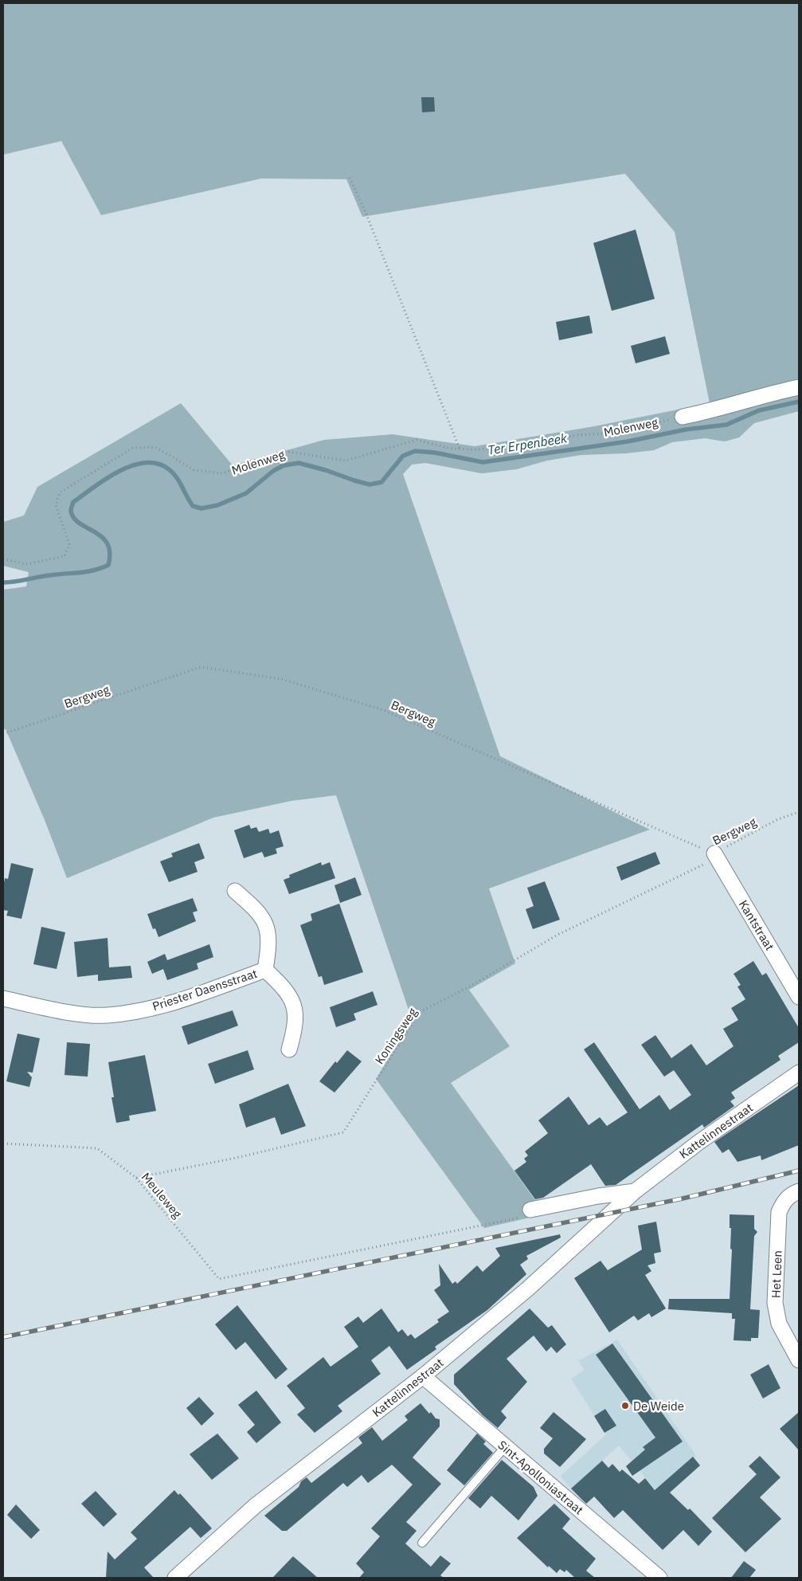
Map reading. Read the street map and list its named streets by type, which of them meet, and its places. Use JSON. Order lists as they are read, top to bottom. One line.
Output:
{"streets":{"street":["Kantstraat","Priester Daensstraat","Kattelinnestraat","Het Leen","Sint-Apolloniastraat"],"path":["Molenweg","Bergweg","Koningsweg","Meuleweg"]},"crossings":[["Bergweg","Kantstraat"],["Bergweg","Koningsweg"],["Kantstraat","Koningsweg"],["Koningsweg","Meuleweg"],["Kattelinnestraat","Sint-Apolloniastraat"]],"water":["Ter Erpenbeek"],"places":["De Weide"]}
